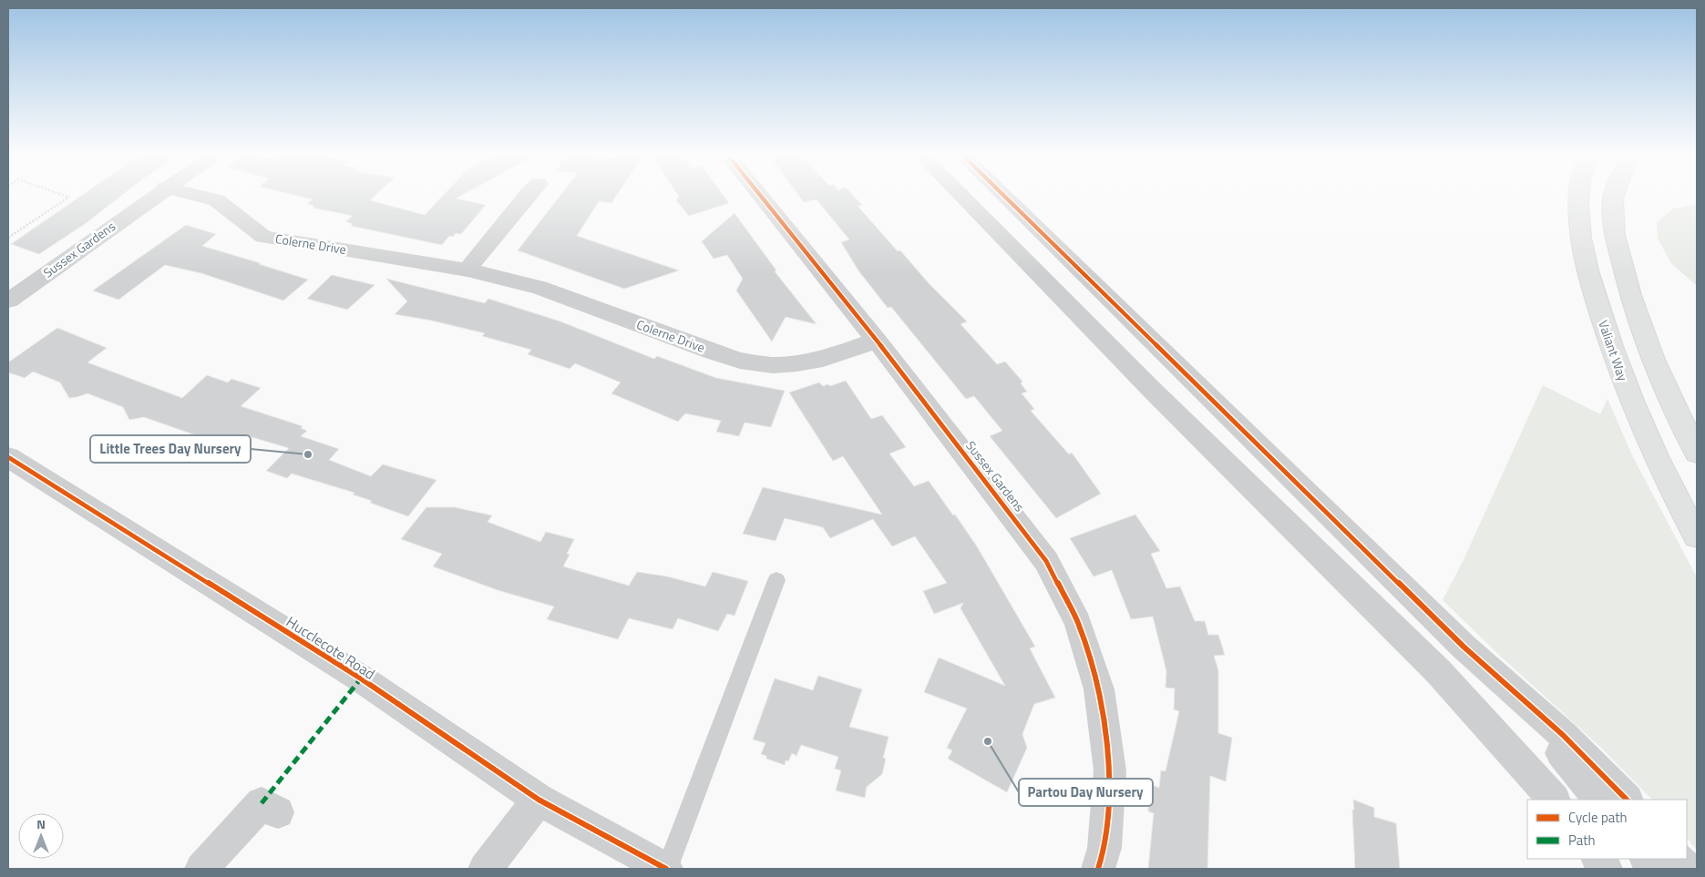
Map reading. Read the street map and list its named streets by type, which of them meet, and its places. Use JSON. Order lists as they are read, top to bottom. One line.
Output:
{"streets":{"main road":["Valiant Way"],"street":["Colerne Drive","Sussex Gardens","Hucclecote Road"]},"crossings":[["Colerne Drive","Sussex Gardens"]],"places":["Little Trees Day Nursery","Partou Day Nursery"],"legend":["Cycle path","Path"],"north":"top"}
